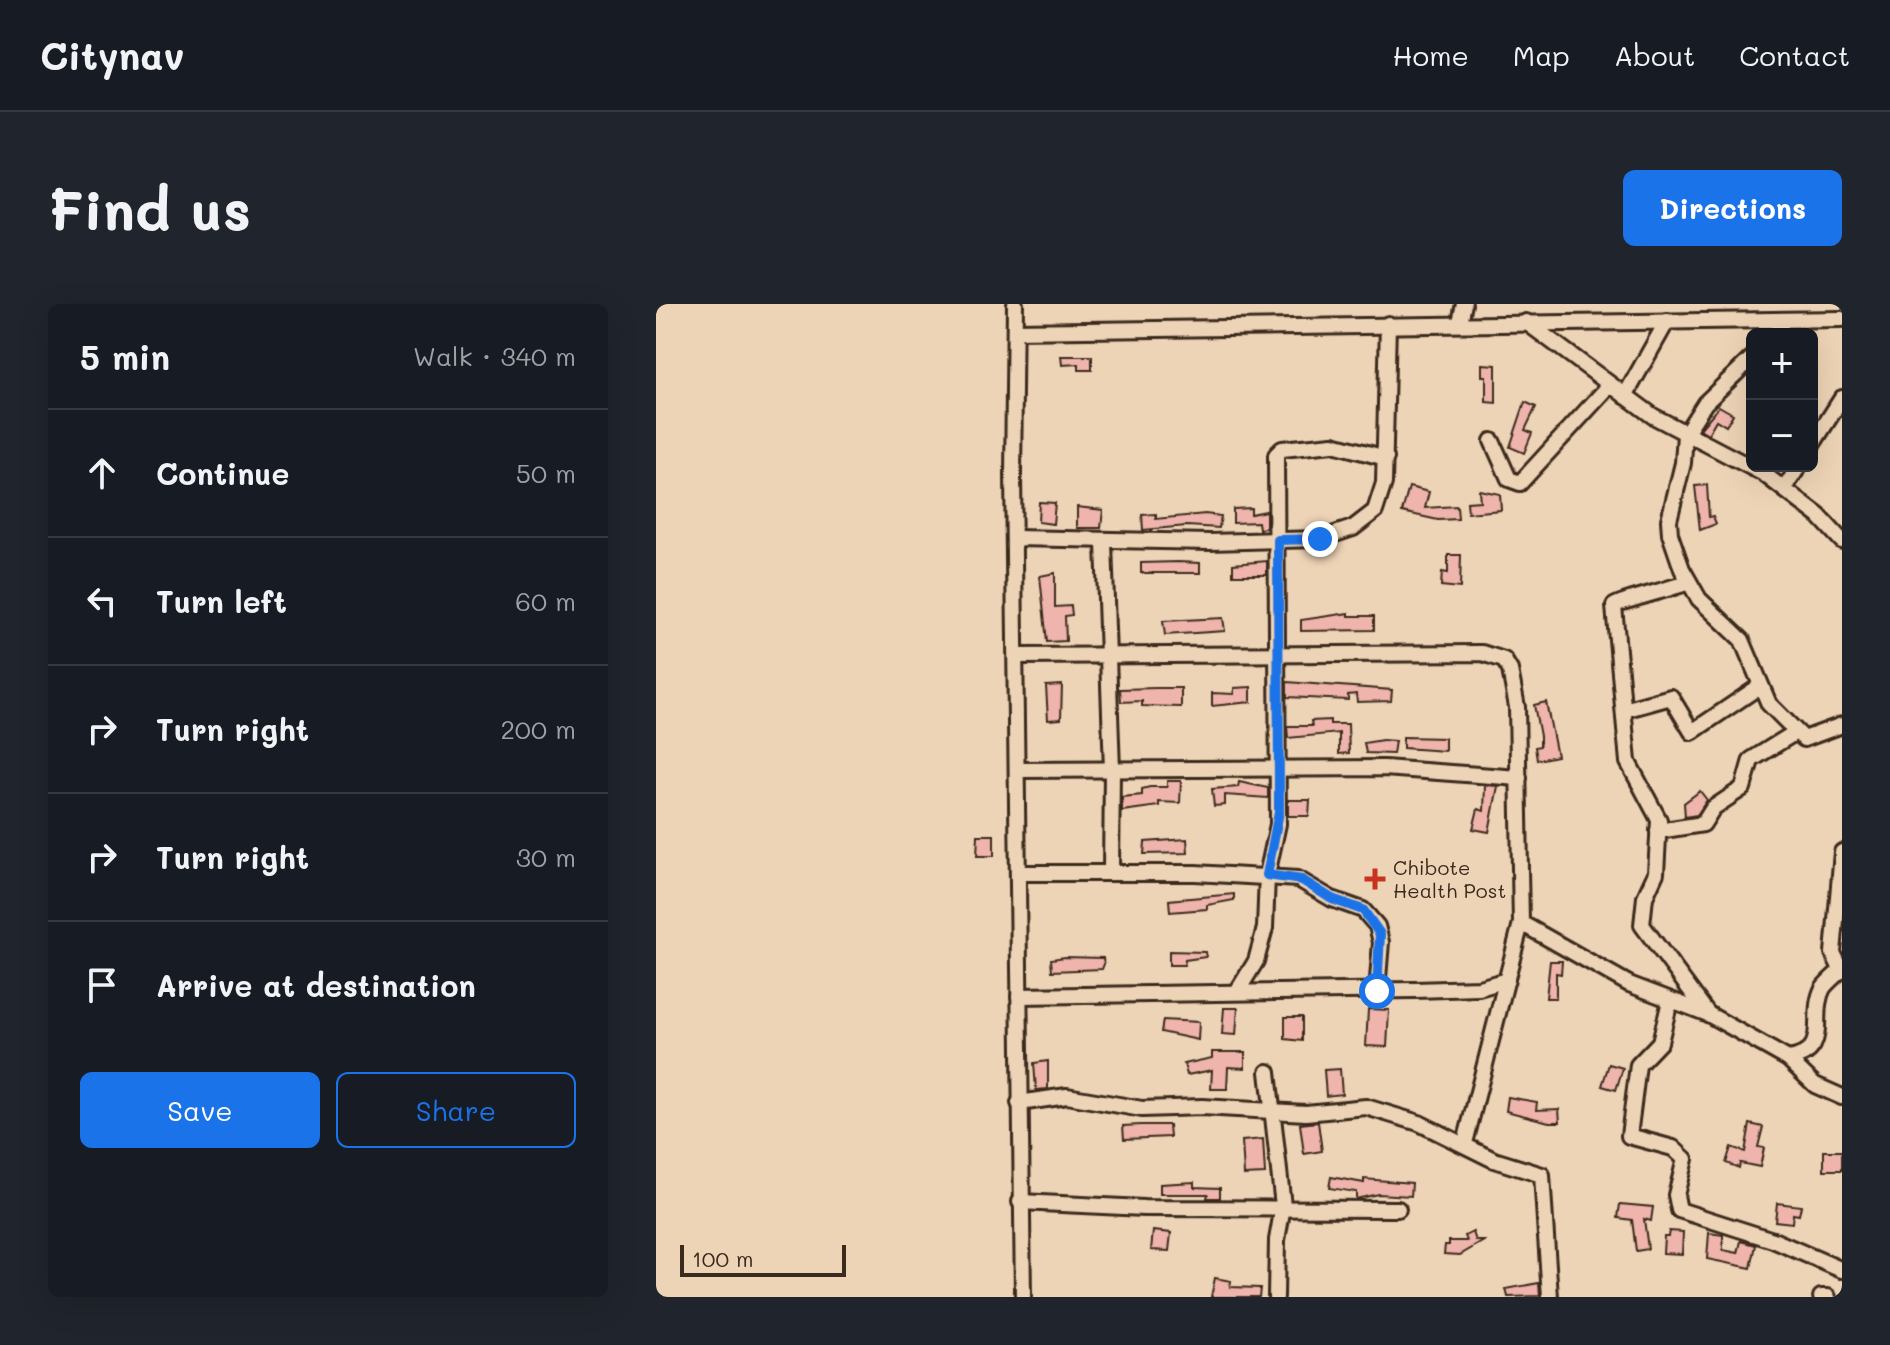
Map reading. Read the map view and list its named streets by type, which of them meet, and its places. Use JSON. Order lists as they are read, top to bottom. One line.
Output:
{"places":{"health":["Chibote Health Post"]},"scale_bar":"100 m","page":{"header":"Citynav","nav":["Home","Map","About","Contact"],"buttons":["Directions",["Save","Share"]],"title":"Find us","heading":["5 min","Walk · 340 m"],"map_buttons":["+","−"],"list":[["Continue","50 m"],["Turn left","60 m"],["Turn right","200 m"],["Turn right","30 m"],"Arrive at destination"],"scale":"100 m"}}
